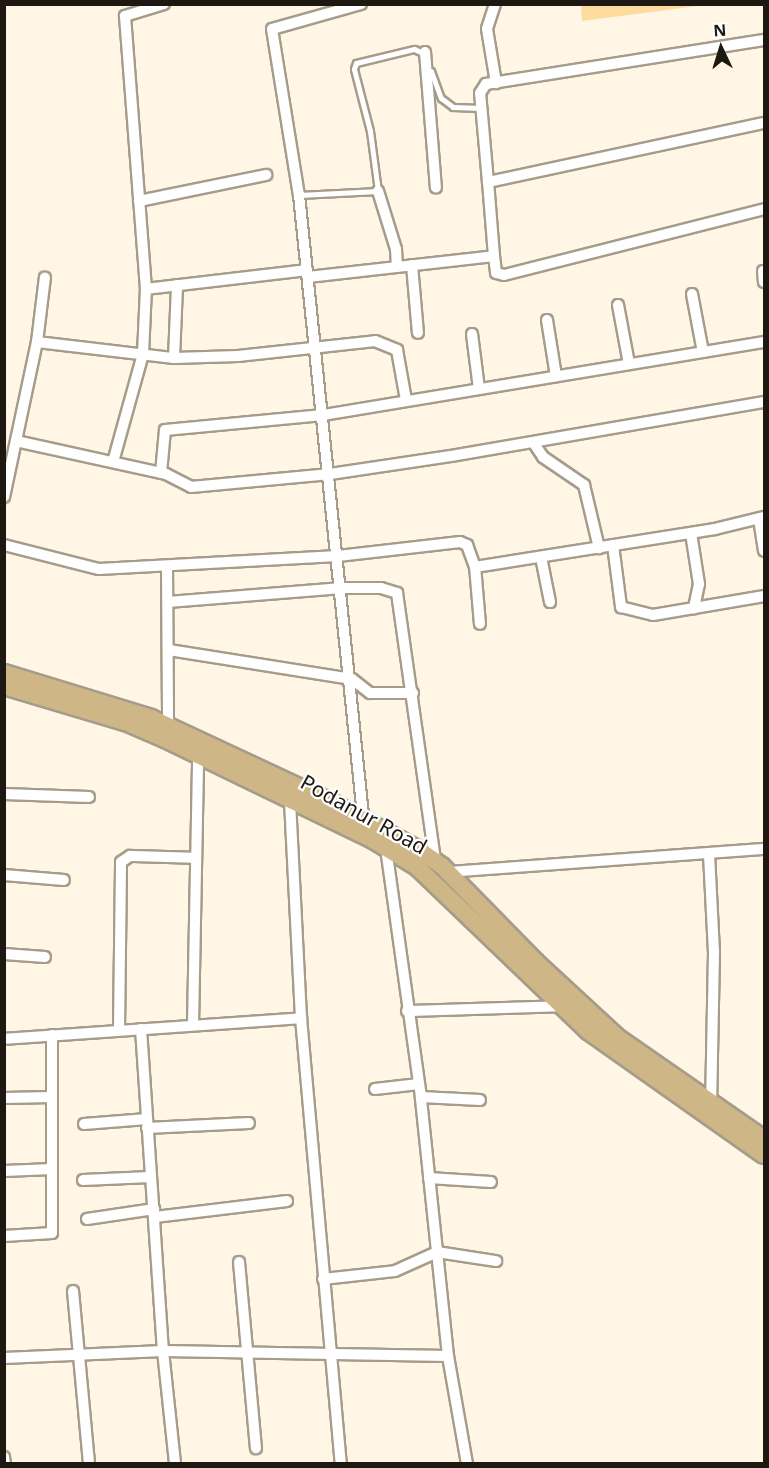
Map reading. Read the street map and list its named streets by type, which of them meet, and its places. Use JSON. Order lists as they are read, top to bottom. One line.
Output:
{"streets":{"main road":["Podanur Road"]},"north":"top"}
